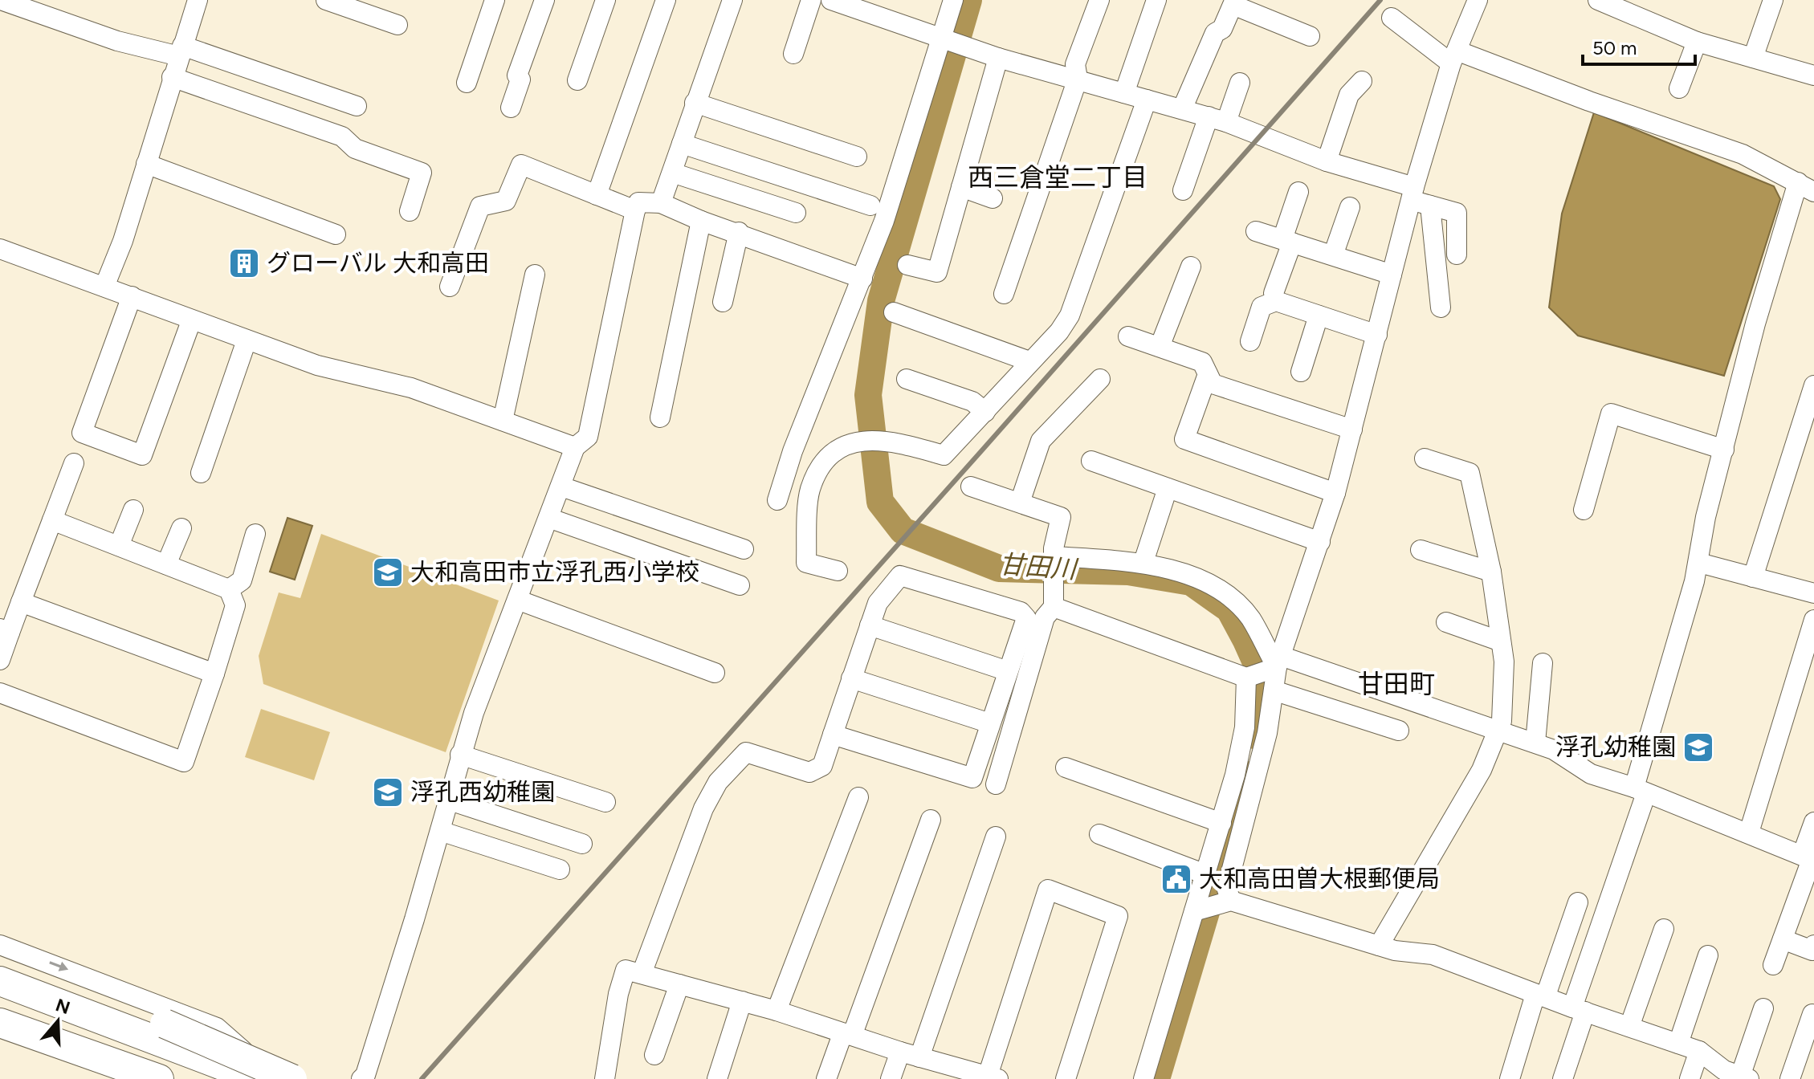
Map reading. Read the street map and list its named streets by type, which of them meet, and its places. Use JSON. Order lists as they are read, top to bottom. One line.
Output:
{"districts":["西三倉堂二丁目","甘田町"],"water":["甘田川"],"places":{"building":["グローバル 大和高田"],"school or university":["大和高田市立浮孔西小学校","浮孔幼稚園","浮孔西幼稚園"],"public building":["大和高田曽大根郵便局"]},"scale_bar":"50 m","north":"top"}
